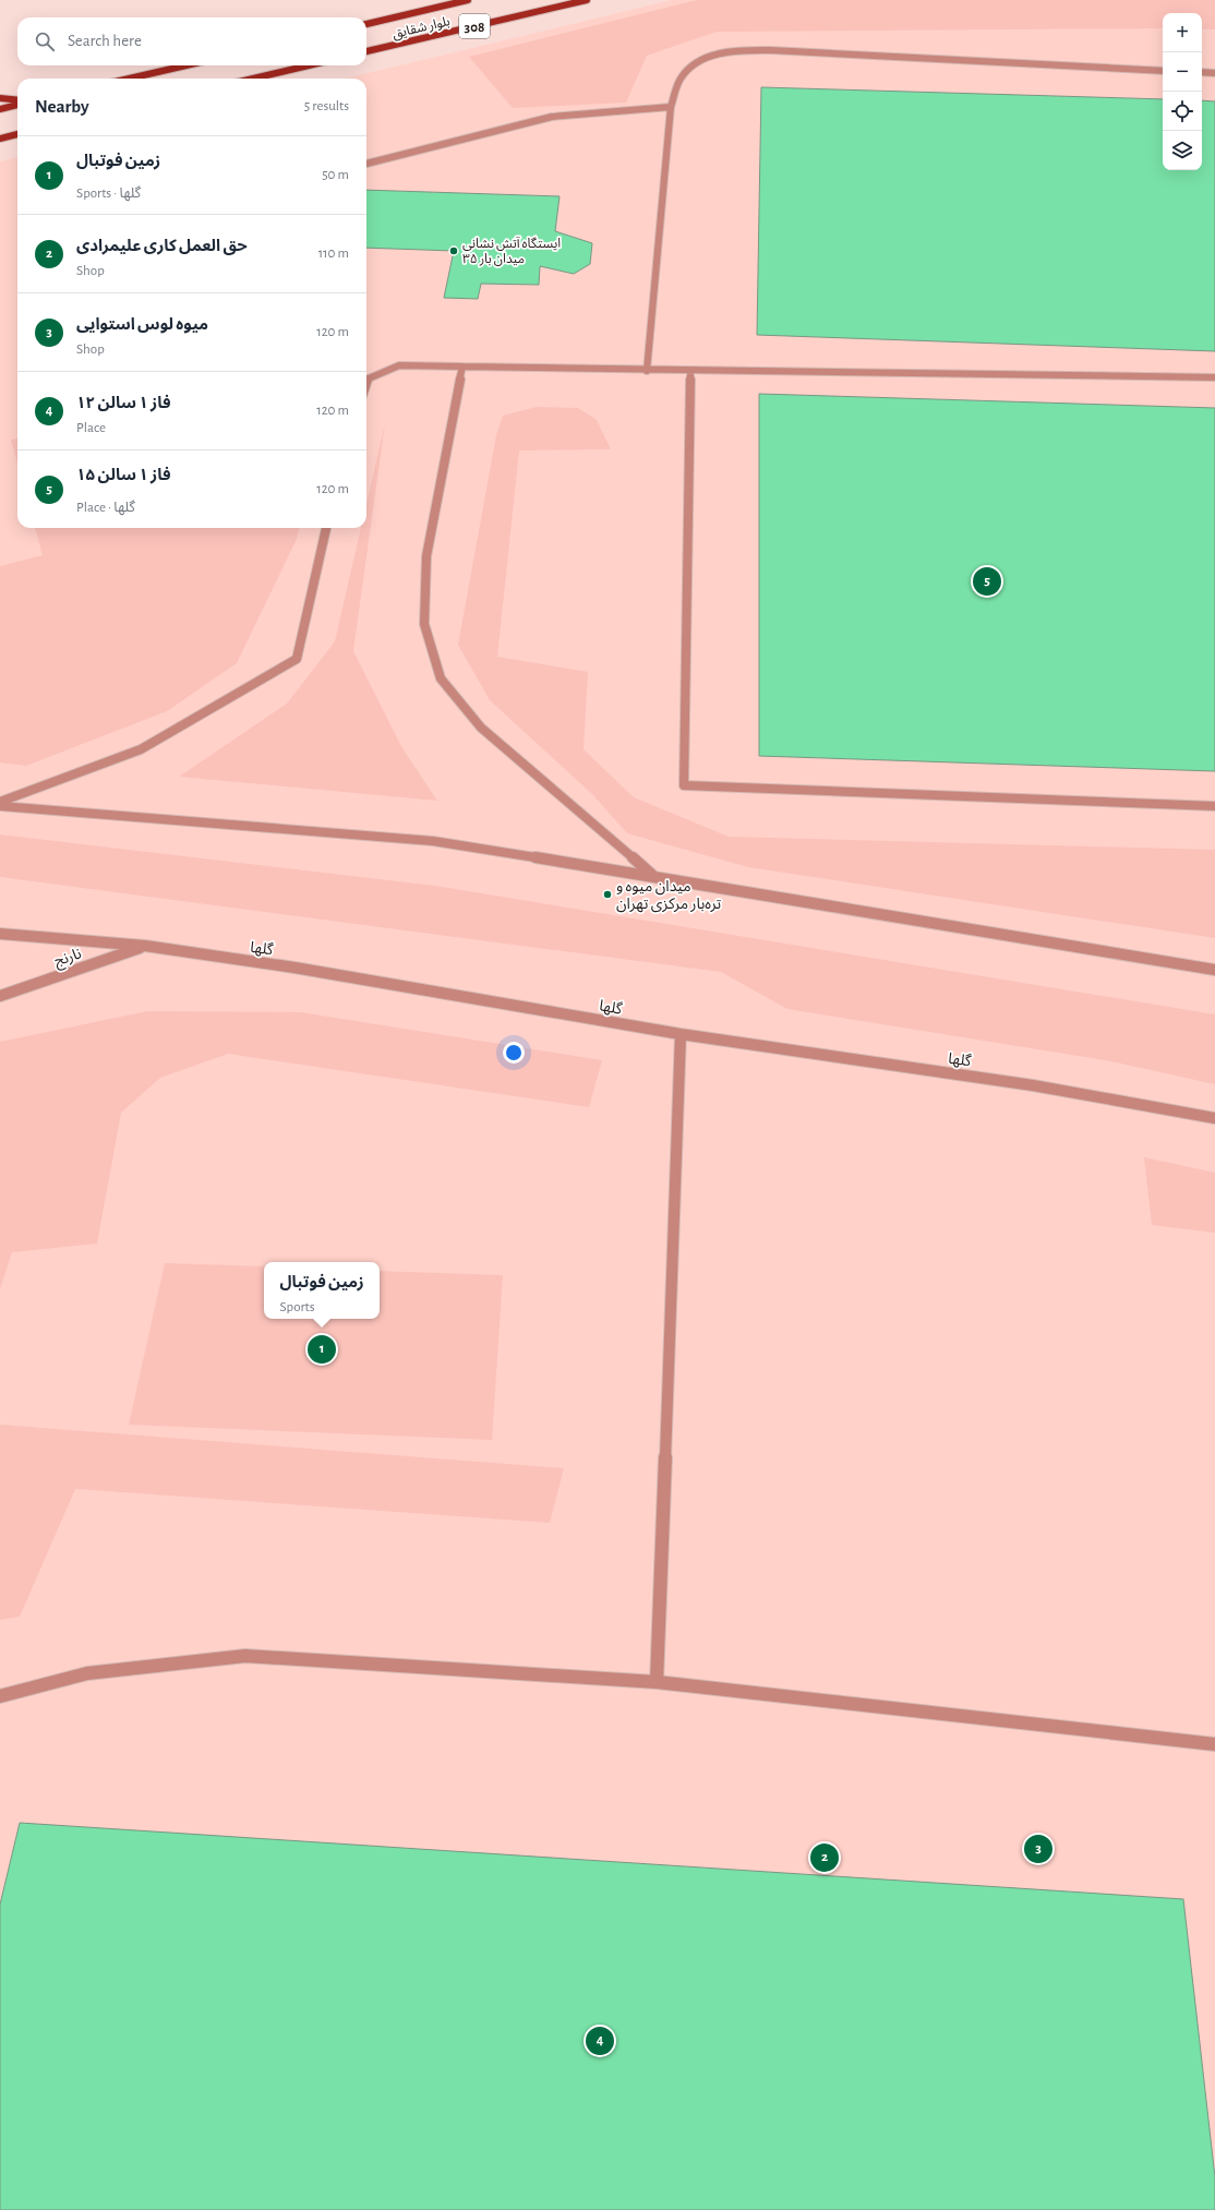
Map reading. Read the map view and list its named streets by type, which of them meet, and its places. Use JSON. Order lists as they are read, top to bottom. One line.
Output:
{"streets":{"main road":["308","بلوار شقایق"],"street":["گلها","نارنج"]},"crossings":[["گلها","نارنج"]],"places":["ایستگاه آتش نشانی ۳۵ میدان بار","میدان میوه و تره‌بار مرکزی تهران"],"page":{"map_buttons":["+","−"],"search":"Search here","heading":["Nearby","5 results"],"list":[{"mark":"1","name":"زمین فوتبال","note":"Sports · گلها","value":"50 m"},{"mark":"2","name":"حق العمل کاری علیمرادی","note":"Shop","value":"110 m"},{"mark":"3","name":"میوه لوس استوایی","note":"Shop","value":"120 m"},{"mark":"4","name":"فاز ۱ سالن ۱۲","note":"Place","value":"120 m"},{"mark":"5","name":"فاز ۱ سالن ۱۵","note":"Place · گلها","value":"120 m"}],"pins":["5","1","3","2","4"],"popup":["زمین فوتبال","Sports"]}}
